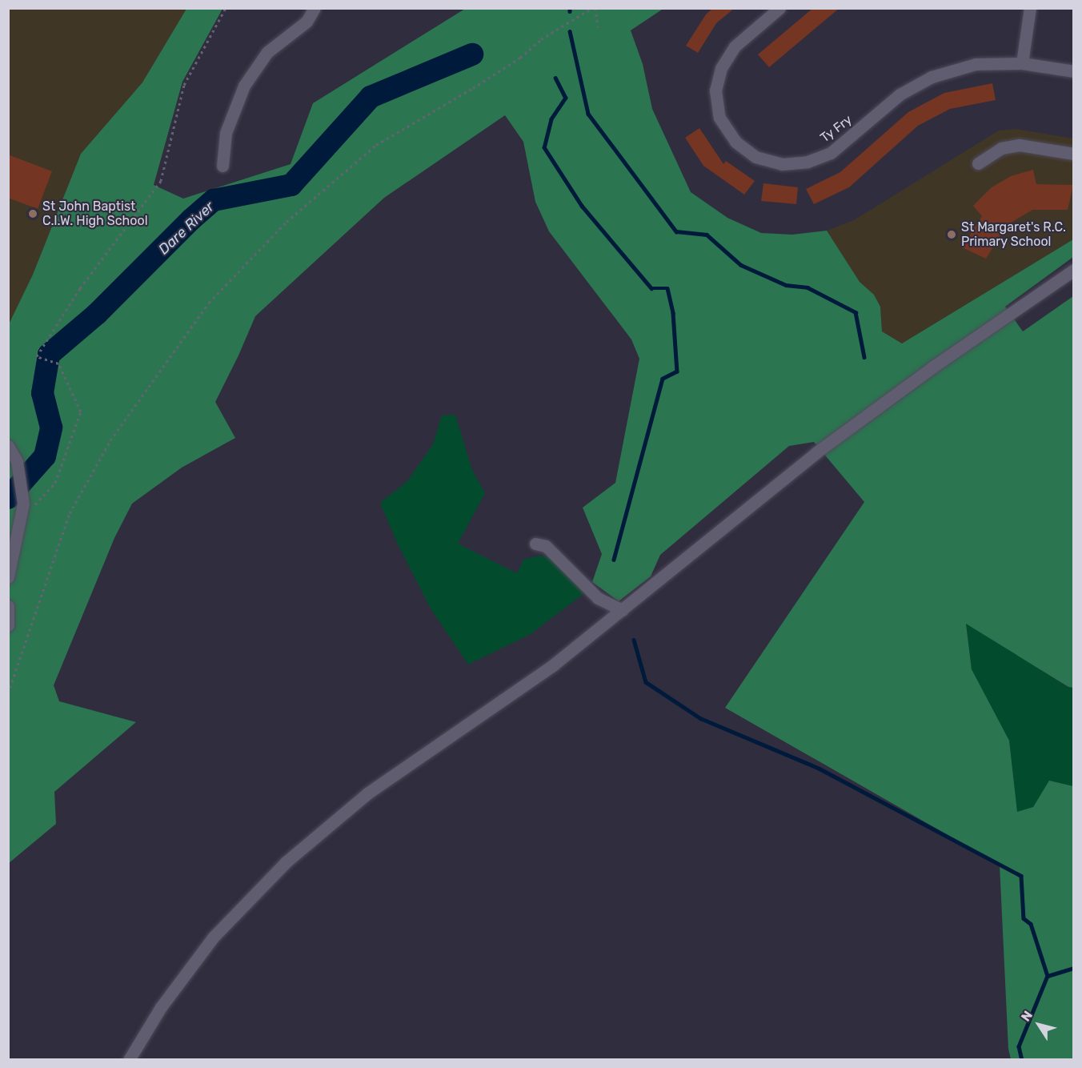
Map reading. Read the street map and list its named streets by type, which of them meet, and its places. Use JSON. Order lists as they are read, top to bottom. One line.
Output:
{"streets":{"street":["Ty Fry"]},"water":["Dare River"],"places":["St John Baptist C.I.W. High School","St Margaret's R.C. Primary School"],"north":"top left"}
